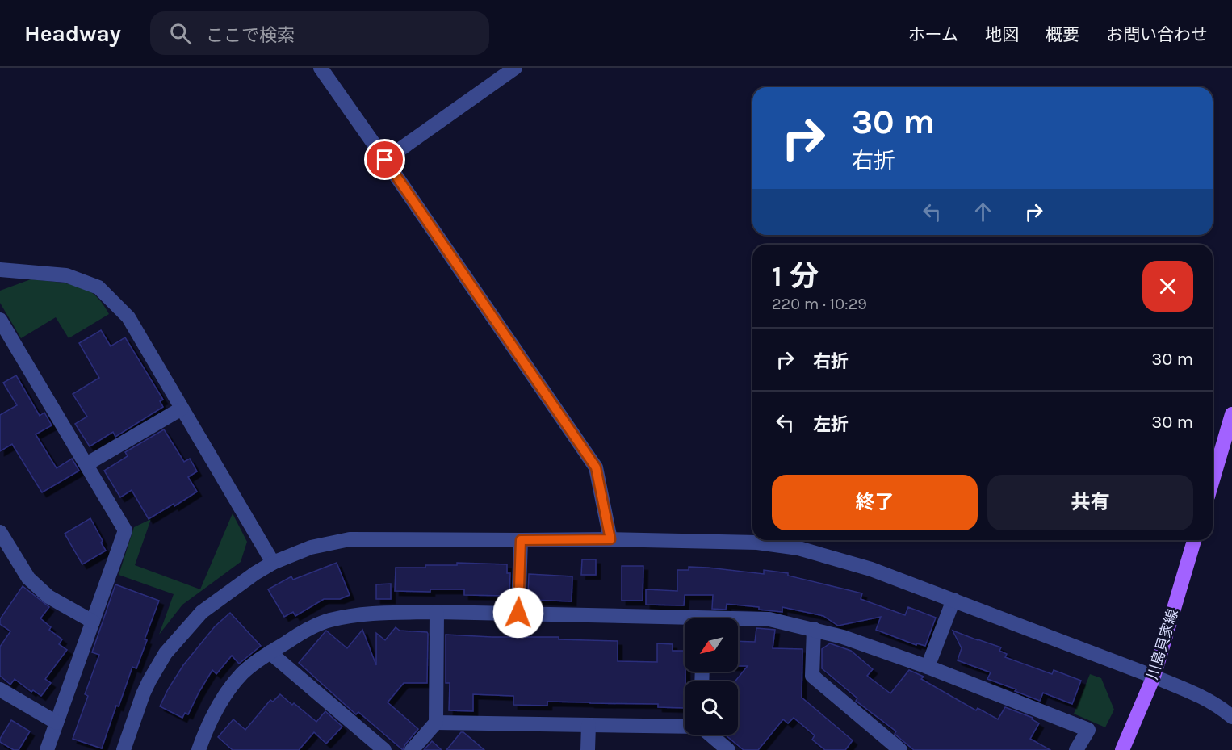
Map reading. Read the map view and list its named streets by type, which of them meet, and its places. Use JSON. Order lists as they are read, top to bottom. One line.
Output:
{"streets":{"main road":["川島貝家線"]},"north":"bottom left","page":{"header":"Headway","search":"ここで検索","nav":["ホーム","地図","概要","お問い合わせ"],"turn":["30 m","右折"],"heading":["1 分","220 m · 10:29"],"list":[{"name":"右折","value":"30 m"},{"name":"左折","value":"30 m"}],"buttons":["終了","共有"]}}
